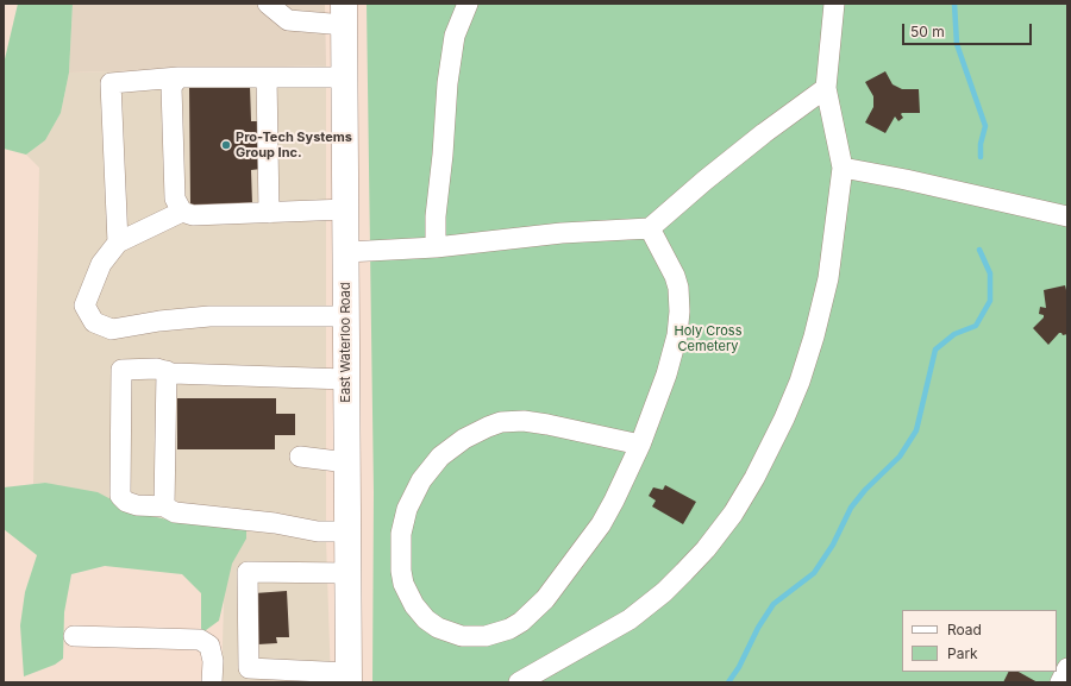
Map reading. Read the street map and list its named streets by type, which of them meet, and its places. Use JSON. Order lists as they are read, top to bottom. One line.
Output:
{"streets":{"main road":["East Waterloo Road"]},"parks":["Holy Cross Cemetery"],"places":["Pro-Tech Systems Group Inc."],"legend":["Road","Park"],"scale_bar":"50 m"}
